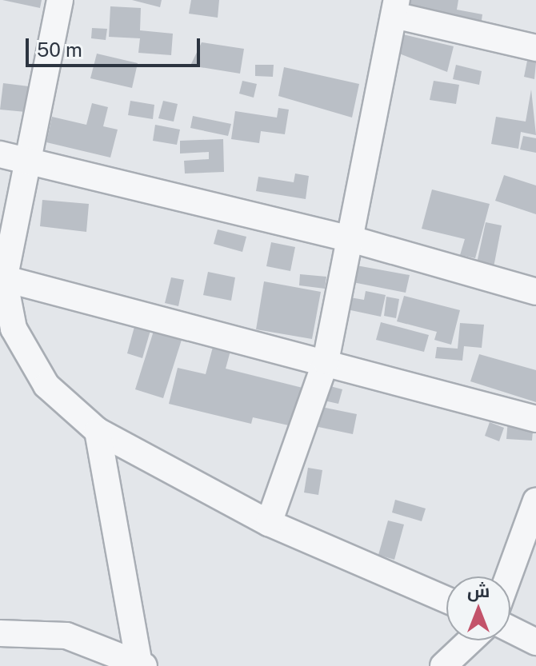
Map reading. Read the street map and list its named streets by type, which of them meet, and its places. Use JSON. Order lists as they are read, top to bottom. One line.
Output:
{"scale_bar":"50 m","north":"top"}
